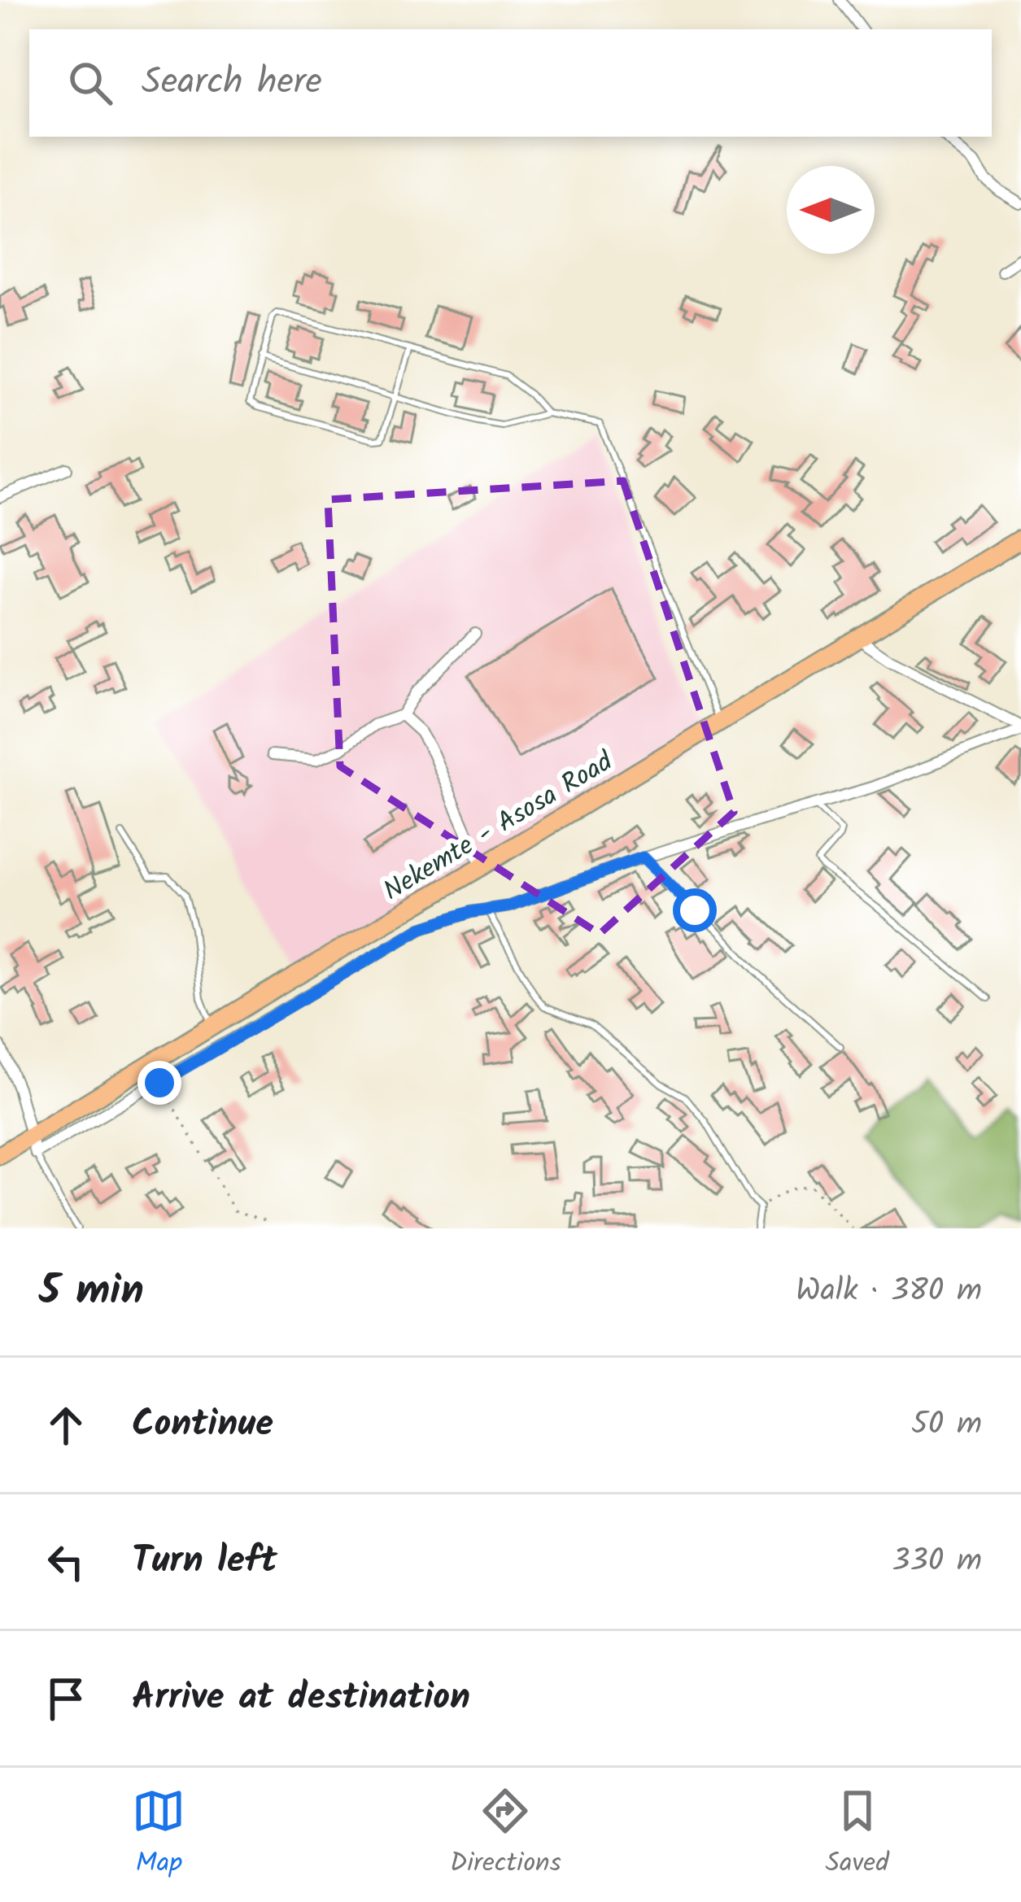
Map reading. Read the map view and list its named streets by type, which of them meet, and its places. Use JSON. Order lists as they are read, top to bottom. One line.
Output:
{"streets":{"highway":["Nekemte - Asosa Road"]},"north":"left","page":{"search":"Search here","heading":["5 min","Walk · 380 m"],"list":[["Continue","50 m"],["Turn left","330 m"],"Arrive at destination"],"nav":["Map","Directions","Saved"]}}
